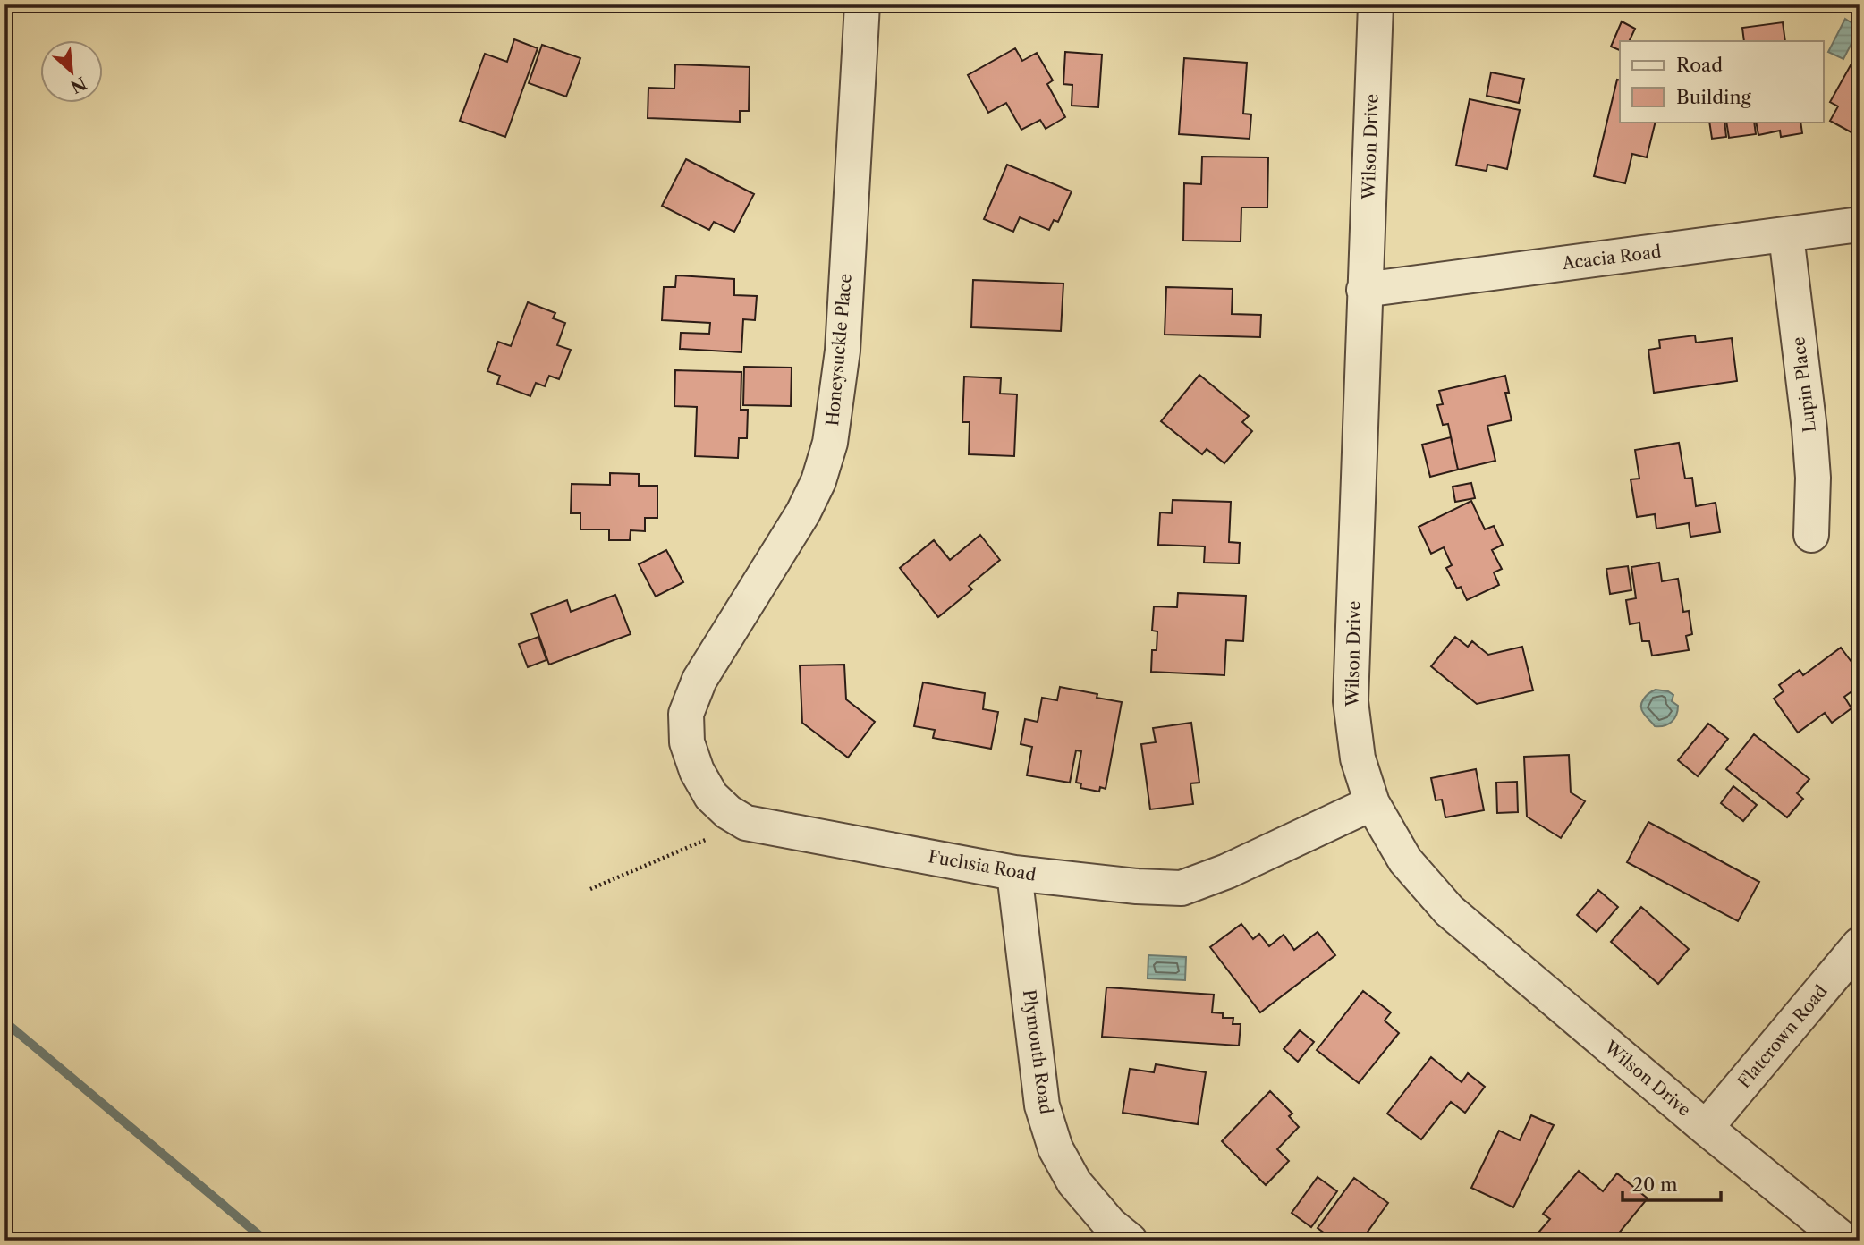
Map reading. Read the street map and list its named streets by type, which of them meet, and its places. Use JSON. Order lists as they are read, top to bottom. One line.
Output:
{"streets":{"street":["Wilson Drive","Acacia Road","Honeysuckle Place","Lupin Place","Fuchsia Road","Flatcrown Road","Plymouth Road"]},"crossings":[["Wilson Drive","Acacia Road"],["Wilson Drive","Fuchsia Road"],["Wilson Drive","Flatcrown Road"],["Acacia Road","Lupin Place"],["Honeysuckle Place","Fuchsia Road"],["Fuchsia Road","Plymouth Road"]],"legend":["Road","Building"],"scale_bar":"20 m","north":"bottom right"}
